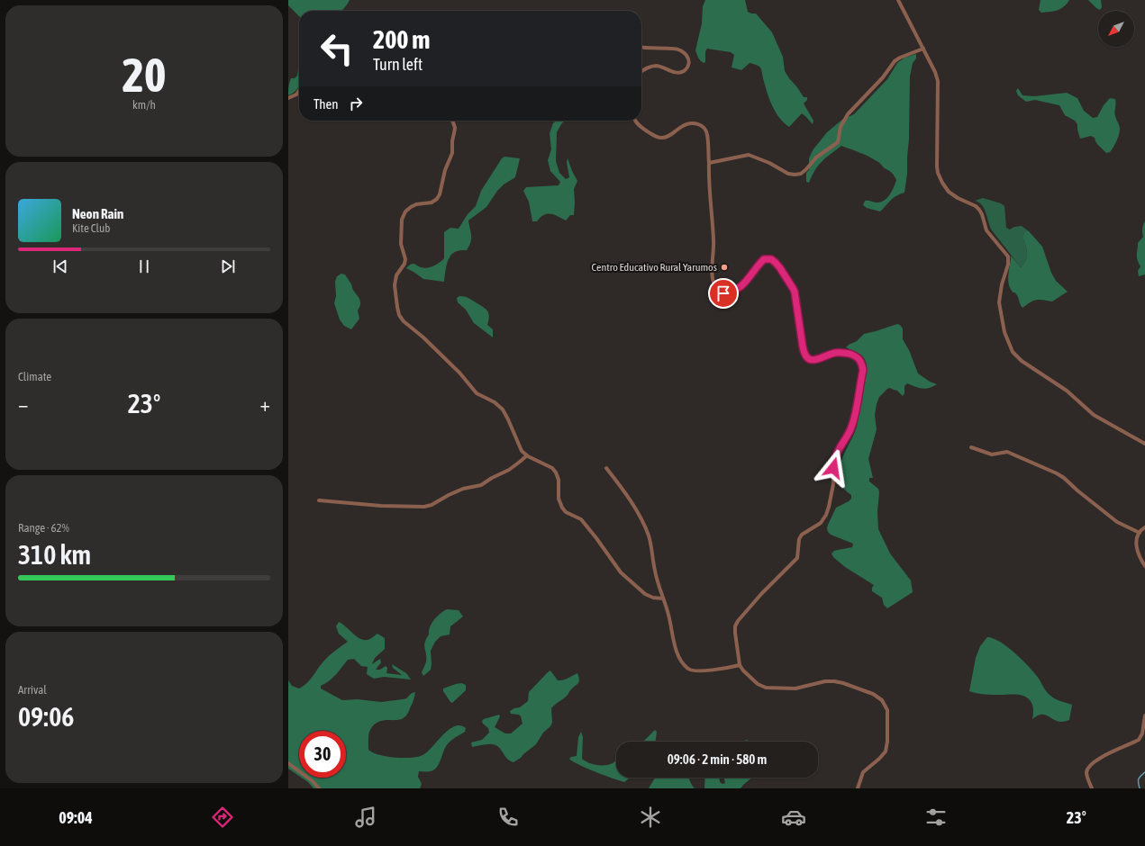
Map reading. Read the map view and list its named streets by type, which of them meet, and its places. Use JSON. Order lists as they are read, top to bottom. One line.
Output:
{"places":["Centro Educativo Rural Yarumos"],"north":"bottom left","page":{"tile":[["20","km/h"],"Climate",["Range · 62%","310 km"],["Arrival","09:06"]],"turn":["200 m","Turn left"],"then":"Then","song":["Neon Rain","Kite Club"],"heat":["−","23°","+"],"limit":"30","trip":"09:06 · 2 min · 580 m","tabs":["09:04","23°"]}}
